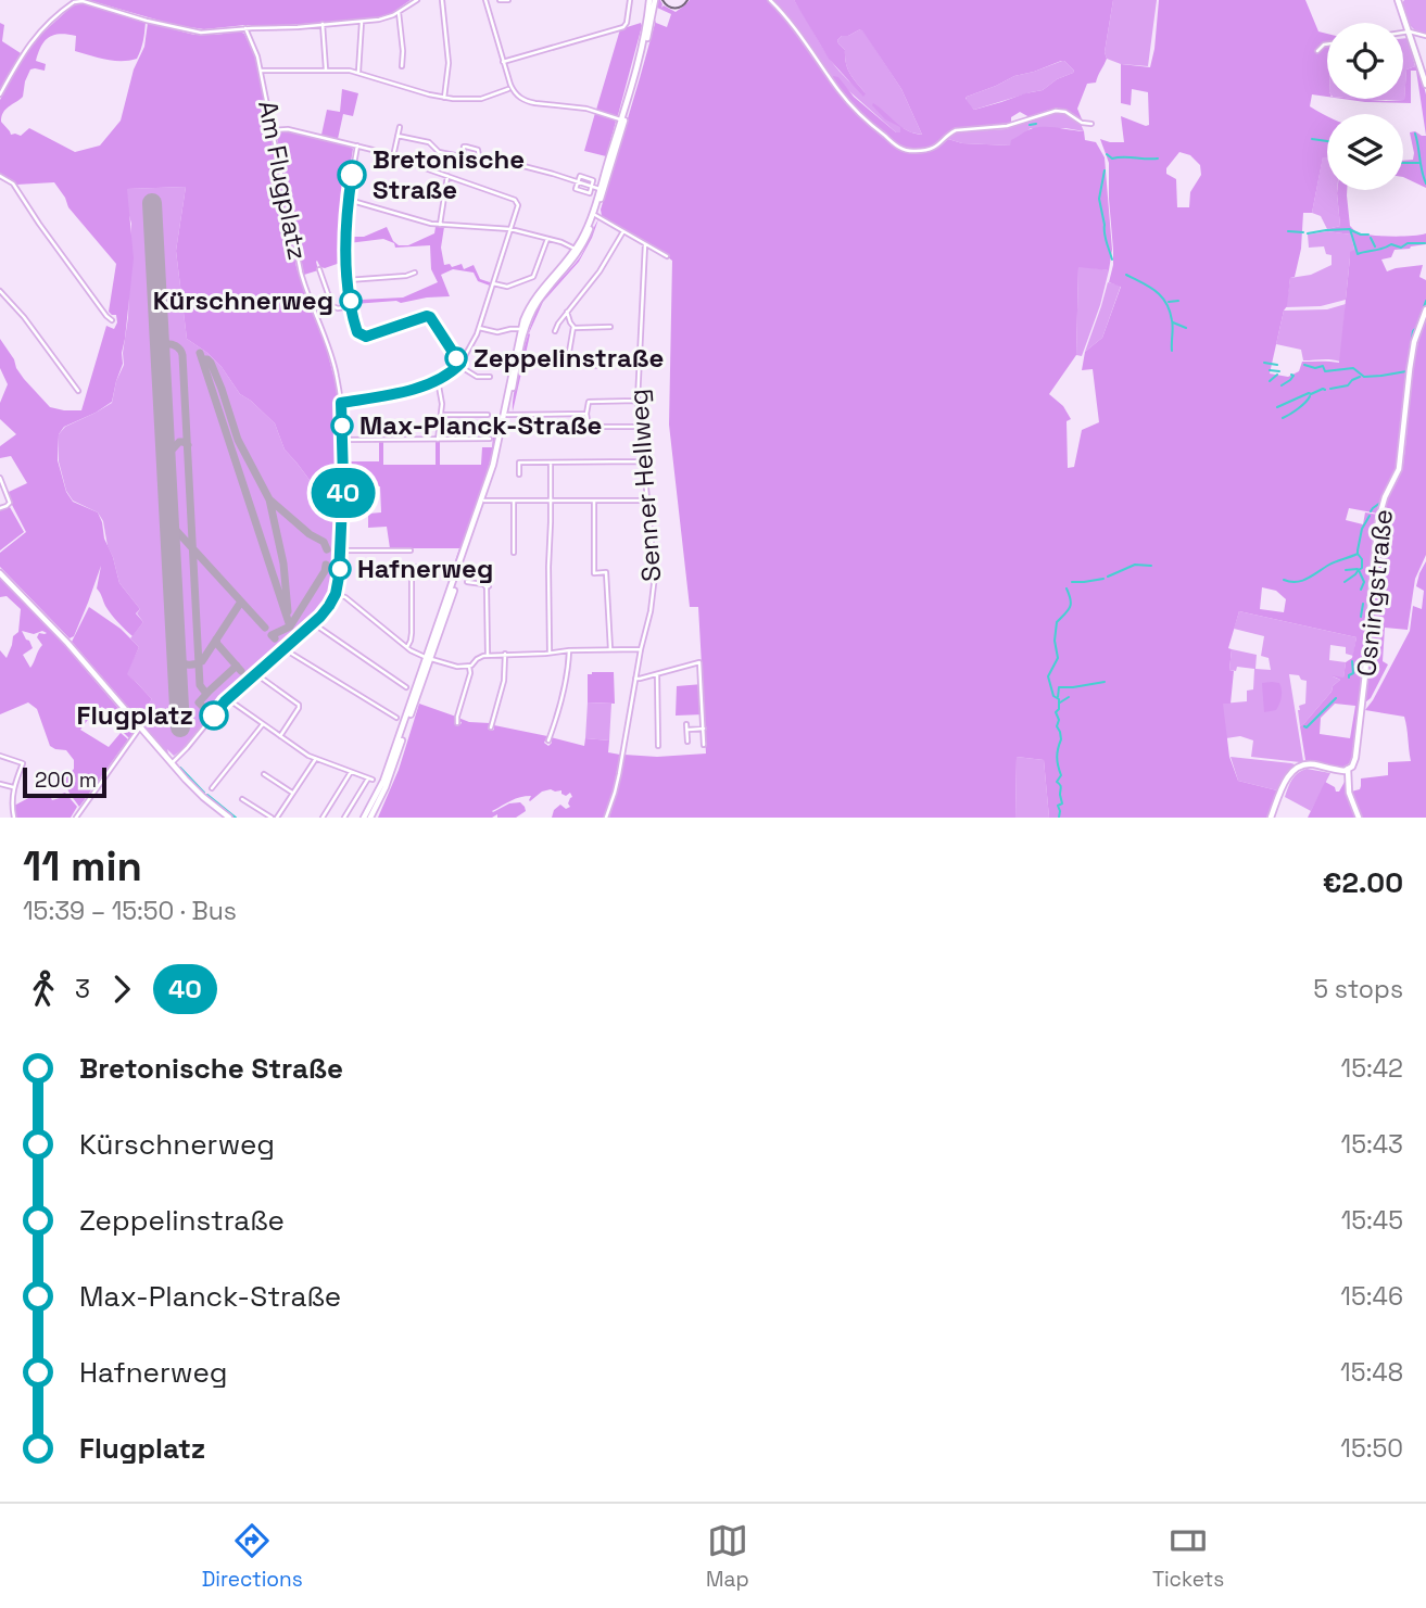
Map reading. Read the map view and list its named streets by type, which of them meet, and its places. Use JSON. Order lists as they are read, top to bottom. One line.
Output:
{"streets":{"main road":["Osningstraße"],"street":["Am Flugplatz","Senner Hellweg"]},"places":["Bretonische Straße","Kürschnerweg","Zeppelinstraße","Max-Planck-Straße","Hafnerweg","Flugplatz"],"lines":["bus line 40"],"scale_bar":"200 m","page":{"on_map":"40","scale":"200 m","heading":["11 min","15:39 – 15:50 · Bus","€2.00"],"legs":["3","40","5 stops"],"list":[{"name":"Bretonische Straße","value":"15:42"},{"name":"Kürschnerweg","value":"15:43"},{"name":"Zeppelinstraße","value":"15:45"},{"name":"Max-Planck-Straße","value":"15:46"},{"name":"Hafnerweg","value":"15:48"},{"name":"Flugplatz","value":"15:50"}],"tabs":["Directions","Map","Tickets"]}}
